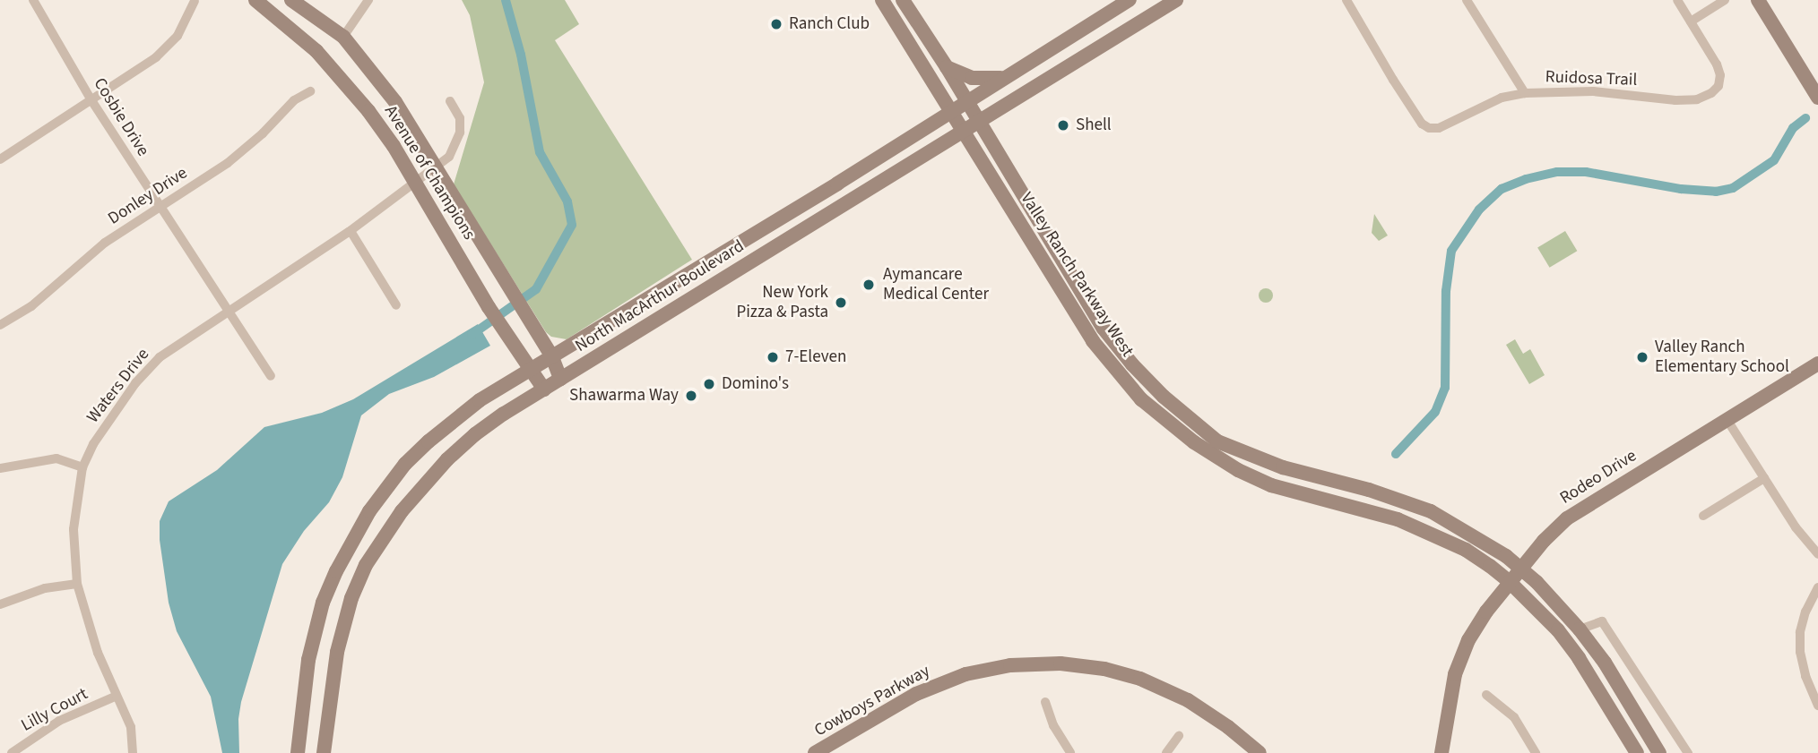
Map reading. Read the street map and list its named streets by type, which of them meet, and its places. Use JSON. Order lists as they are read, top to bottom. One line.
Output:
{"streets":{"main road":["Avenue of Champions","Valley Ranch Parkway West","North MacArthur Boulevard","Rodeo Drive","Cowboys Parkway"],"street":["Ruidosa Trail","Cosbie Drive","Donley Drive","Waters Drive","Lilly Court"]},"crossings":[["Cosbie Drive","Donley Drive"],["Cosbie Drive","Waters Drive"],["Avenue of Champions","North MacArthur Boulevard"],["Avenue of Champions","Waters Drive"],["Valley Ranch Parkway West","North MacArthur Boulevard"],["Valley Ranch Parkway West","Rodeo Drive"],["Waters Drive","Lilly Court"]],"places":["Ranch Club","Shell","Aymancare Medical Center","New York Pizza & Pasta","7-Eleven","Valley Ranch Elementary School","Domino's","Shawarma Way"]}
